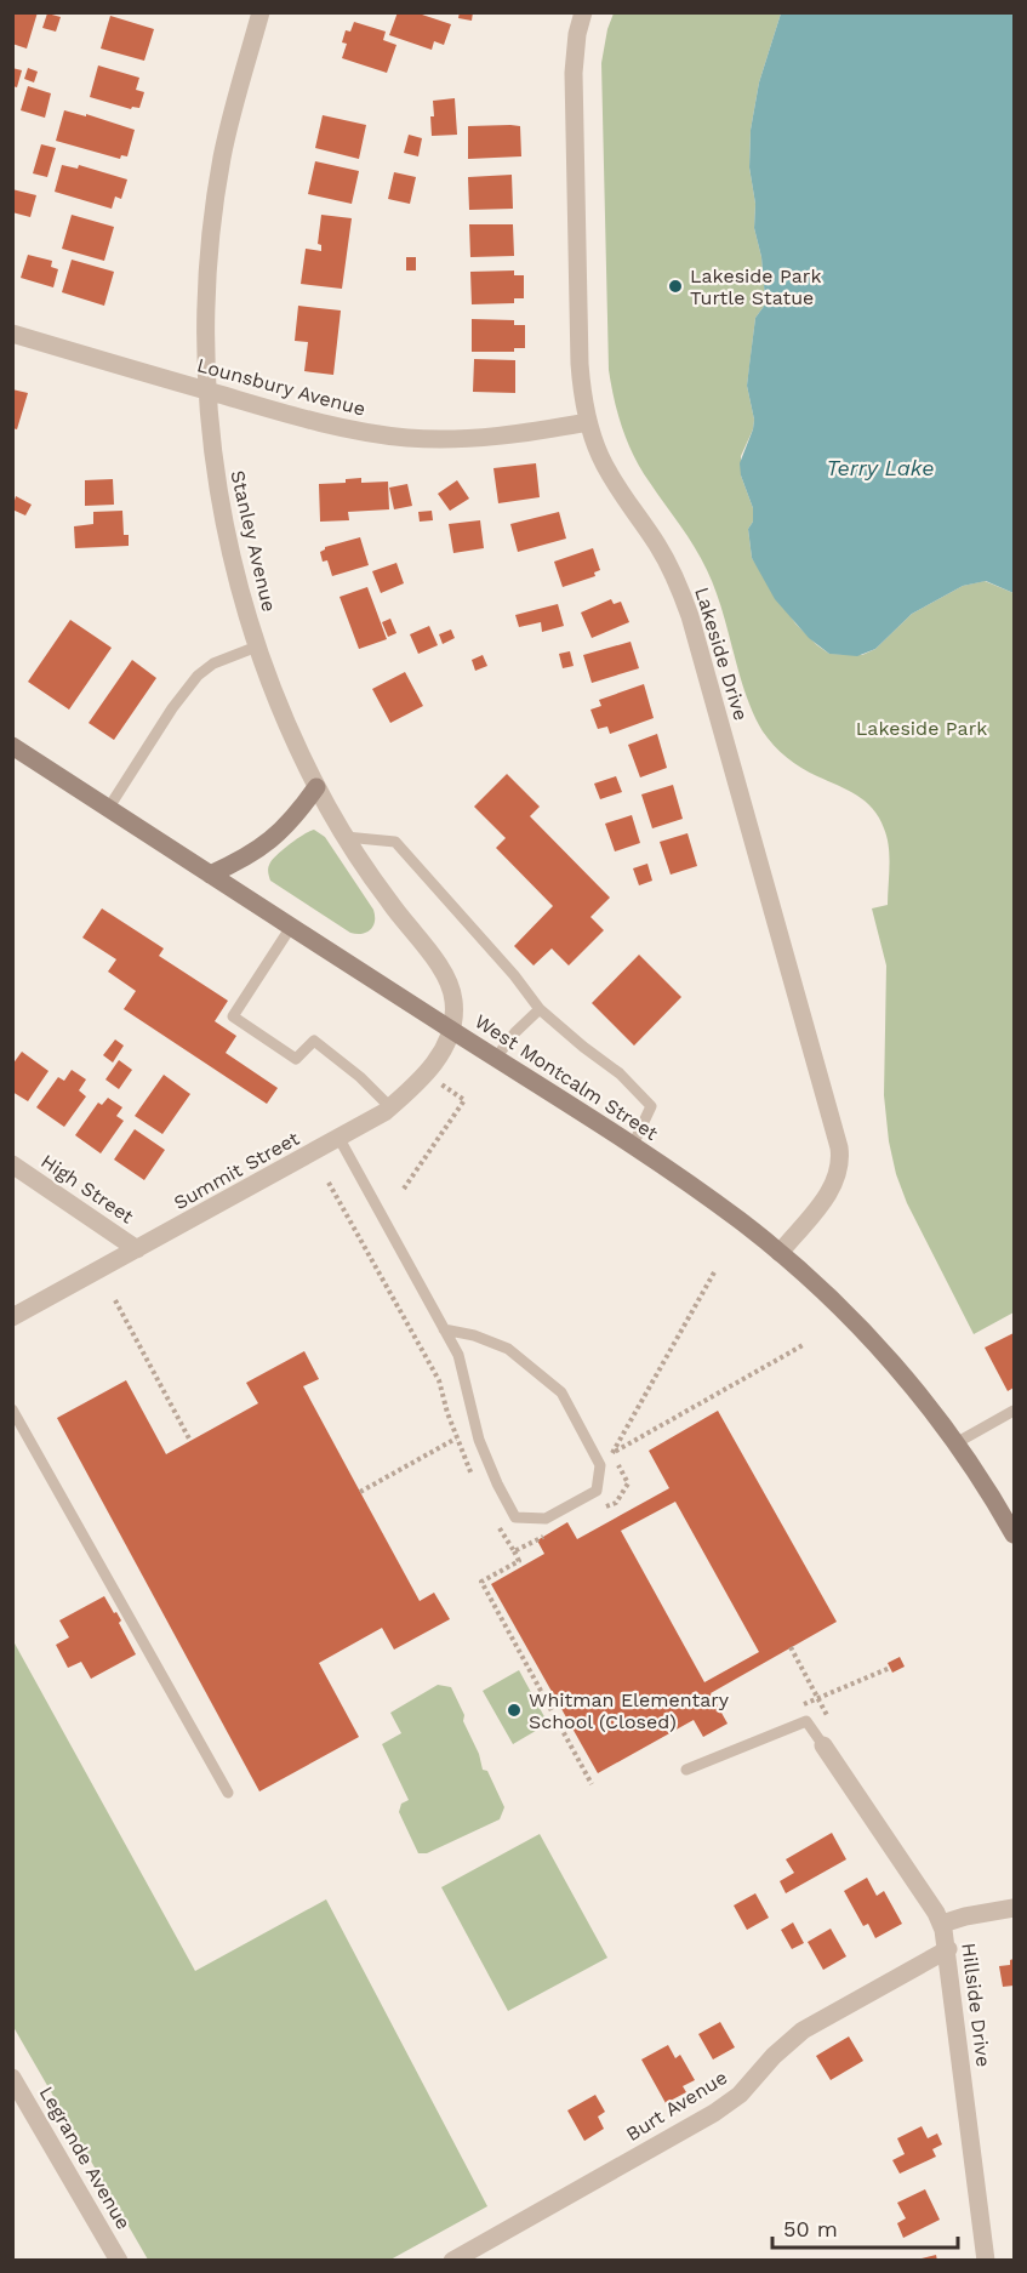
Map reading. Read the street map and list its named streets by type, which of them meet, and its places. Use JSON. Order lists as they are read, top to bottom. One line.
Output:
{"streets":{"main road":["West Montcalm Street"],"street":["Lounsbury Avenue","Stanley Avenue","Lakeside Drive","Summit Street","High Street","Hillside Drive","Burt Avenue","Legrande Avenue"]},"crossings":[["Lounsbury Avenue","Stanley Avenue"],["Lounsbury Avenue","Lakeside Drive"],["Stanley Avenue","West Montcalm Street"],["Stanley Avenue","Summit Street"],["Lakeside Drive","West Montcalm Street"],["West Montcalm Street","Summit Street"],["Summit Street","High Street"],["Hillside Drive","Burt Avenue"]],"water":["Terry Lake"],"parks":["Lakeside Park"],"places":["Lakeside Park Turtle Statue","Whitman Elementary School (Closed)"],"scale_bar":"50 m"}
